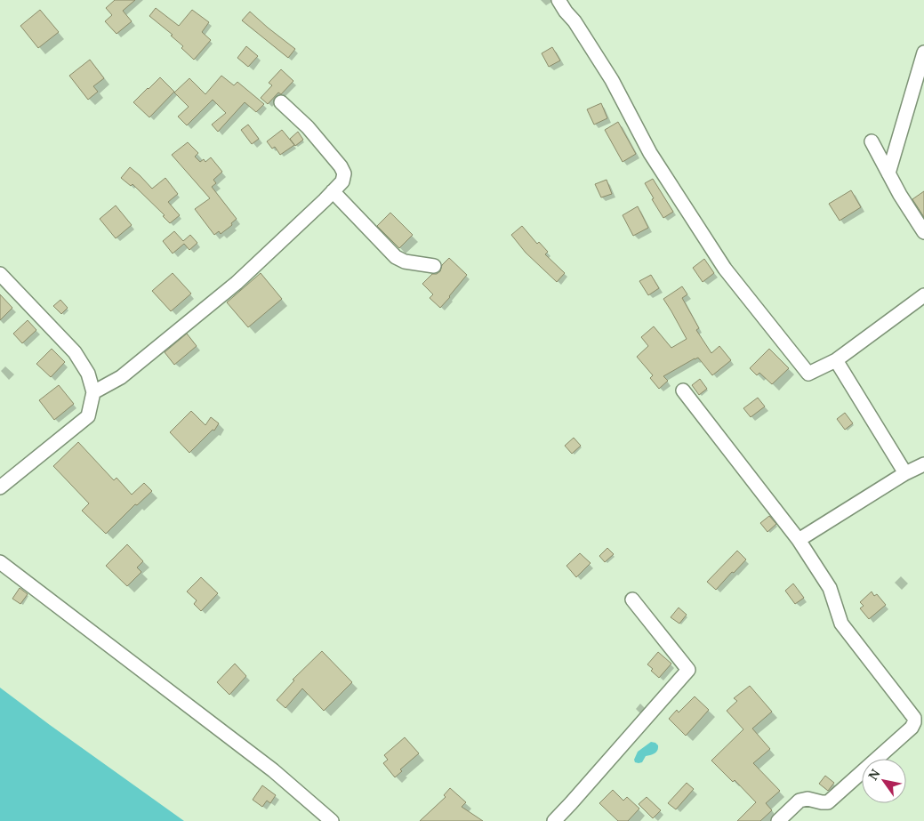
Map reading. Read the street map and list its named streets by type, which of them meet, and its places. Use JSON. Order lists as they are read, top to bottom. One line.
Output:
{"north":"top left"}
